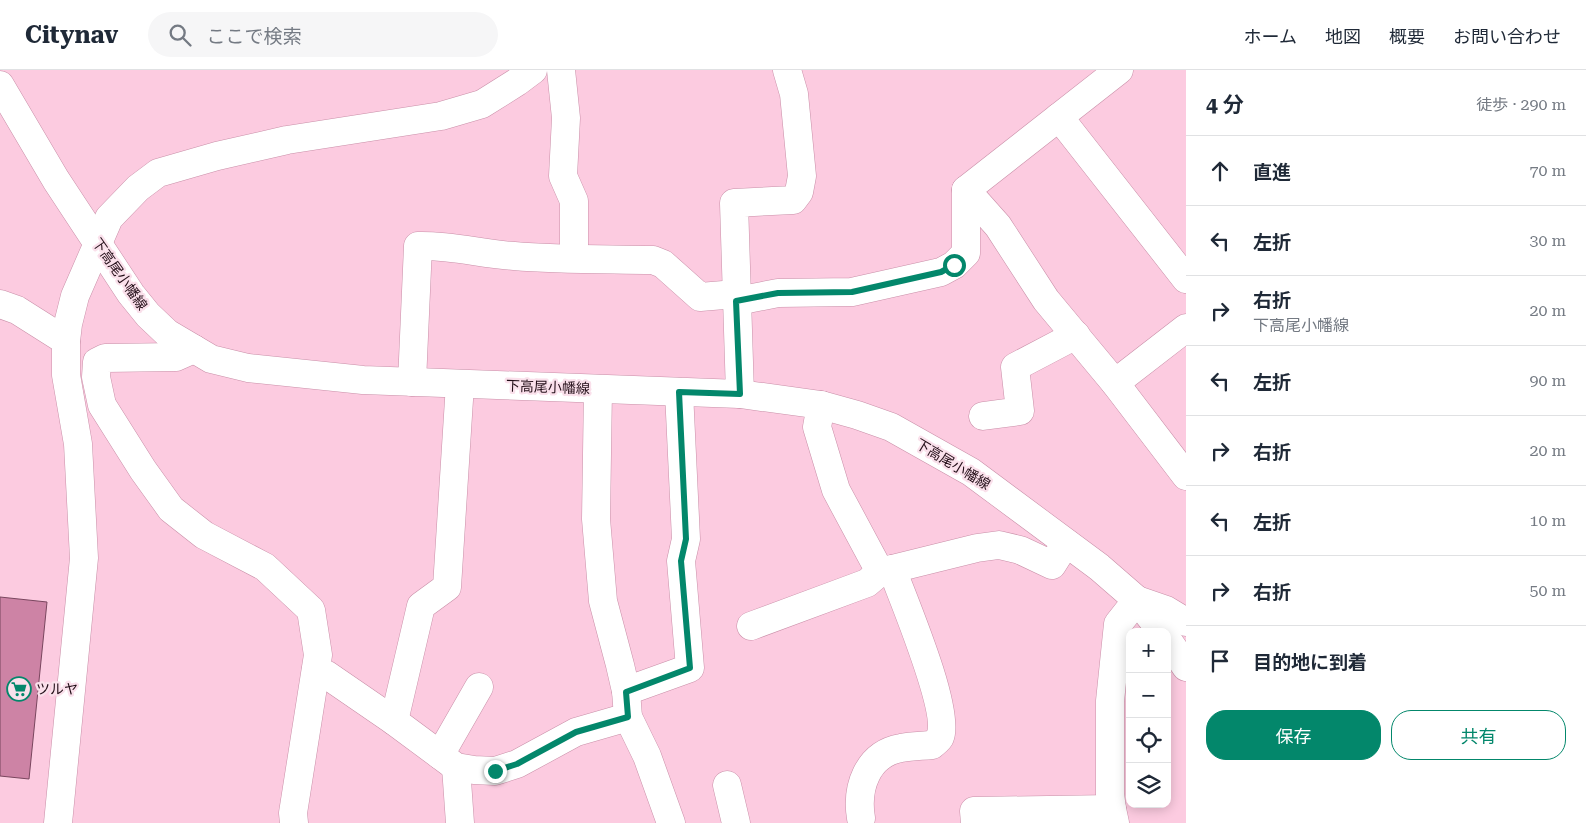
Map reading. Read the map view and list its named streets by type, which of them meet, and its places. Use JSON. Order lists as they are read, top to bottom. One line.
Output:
{"streets":{"street":["下高尾小幡線"]},"places":{"supermarket":["ツルヤ"]},"page":{"header":"Citynav","search":"ここで検索","nav":["ホーム","地図","概要","お問い合わせ"],"heading":["4 分","徒歩 · 290 m"],"list":[["直進","70 m"],["左折","30 m"],["右折","下高尾小幡線","20 m"],["左折","90 m"],["右折","20 m"],["左折","10 m"],["右折","50 m"],"目的地に到着"],"map_buttons":["+","−"],"buttons":["保存","共有"]}}
